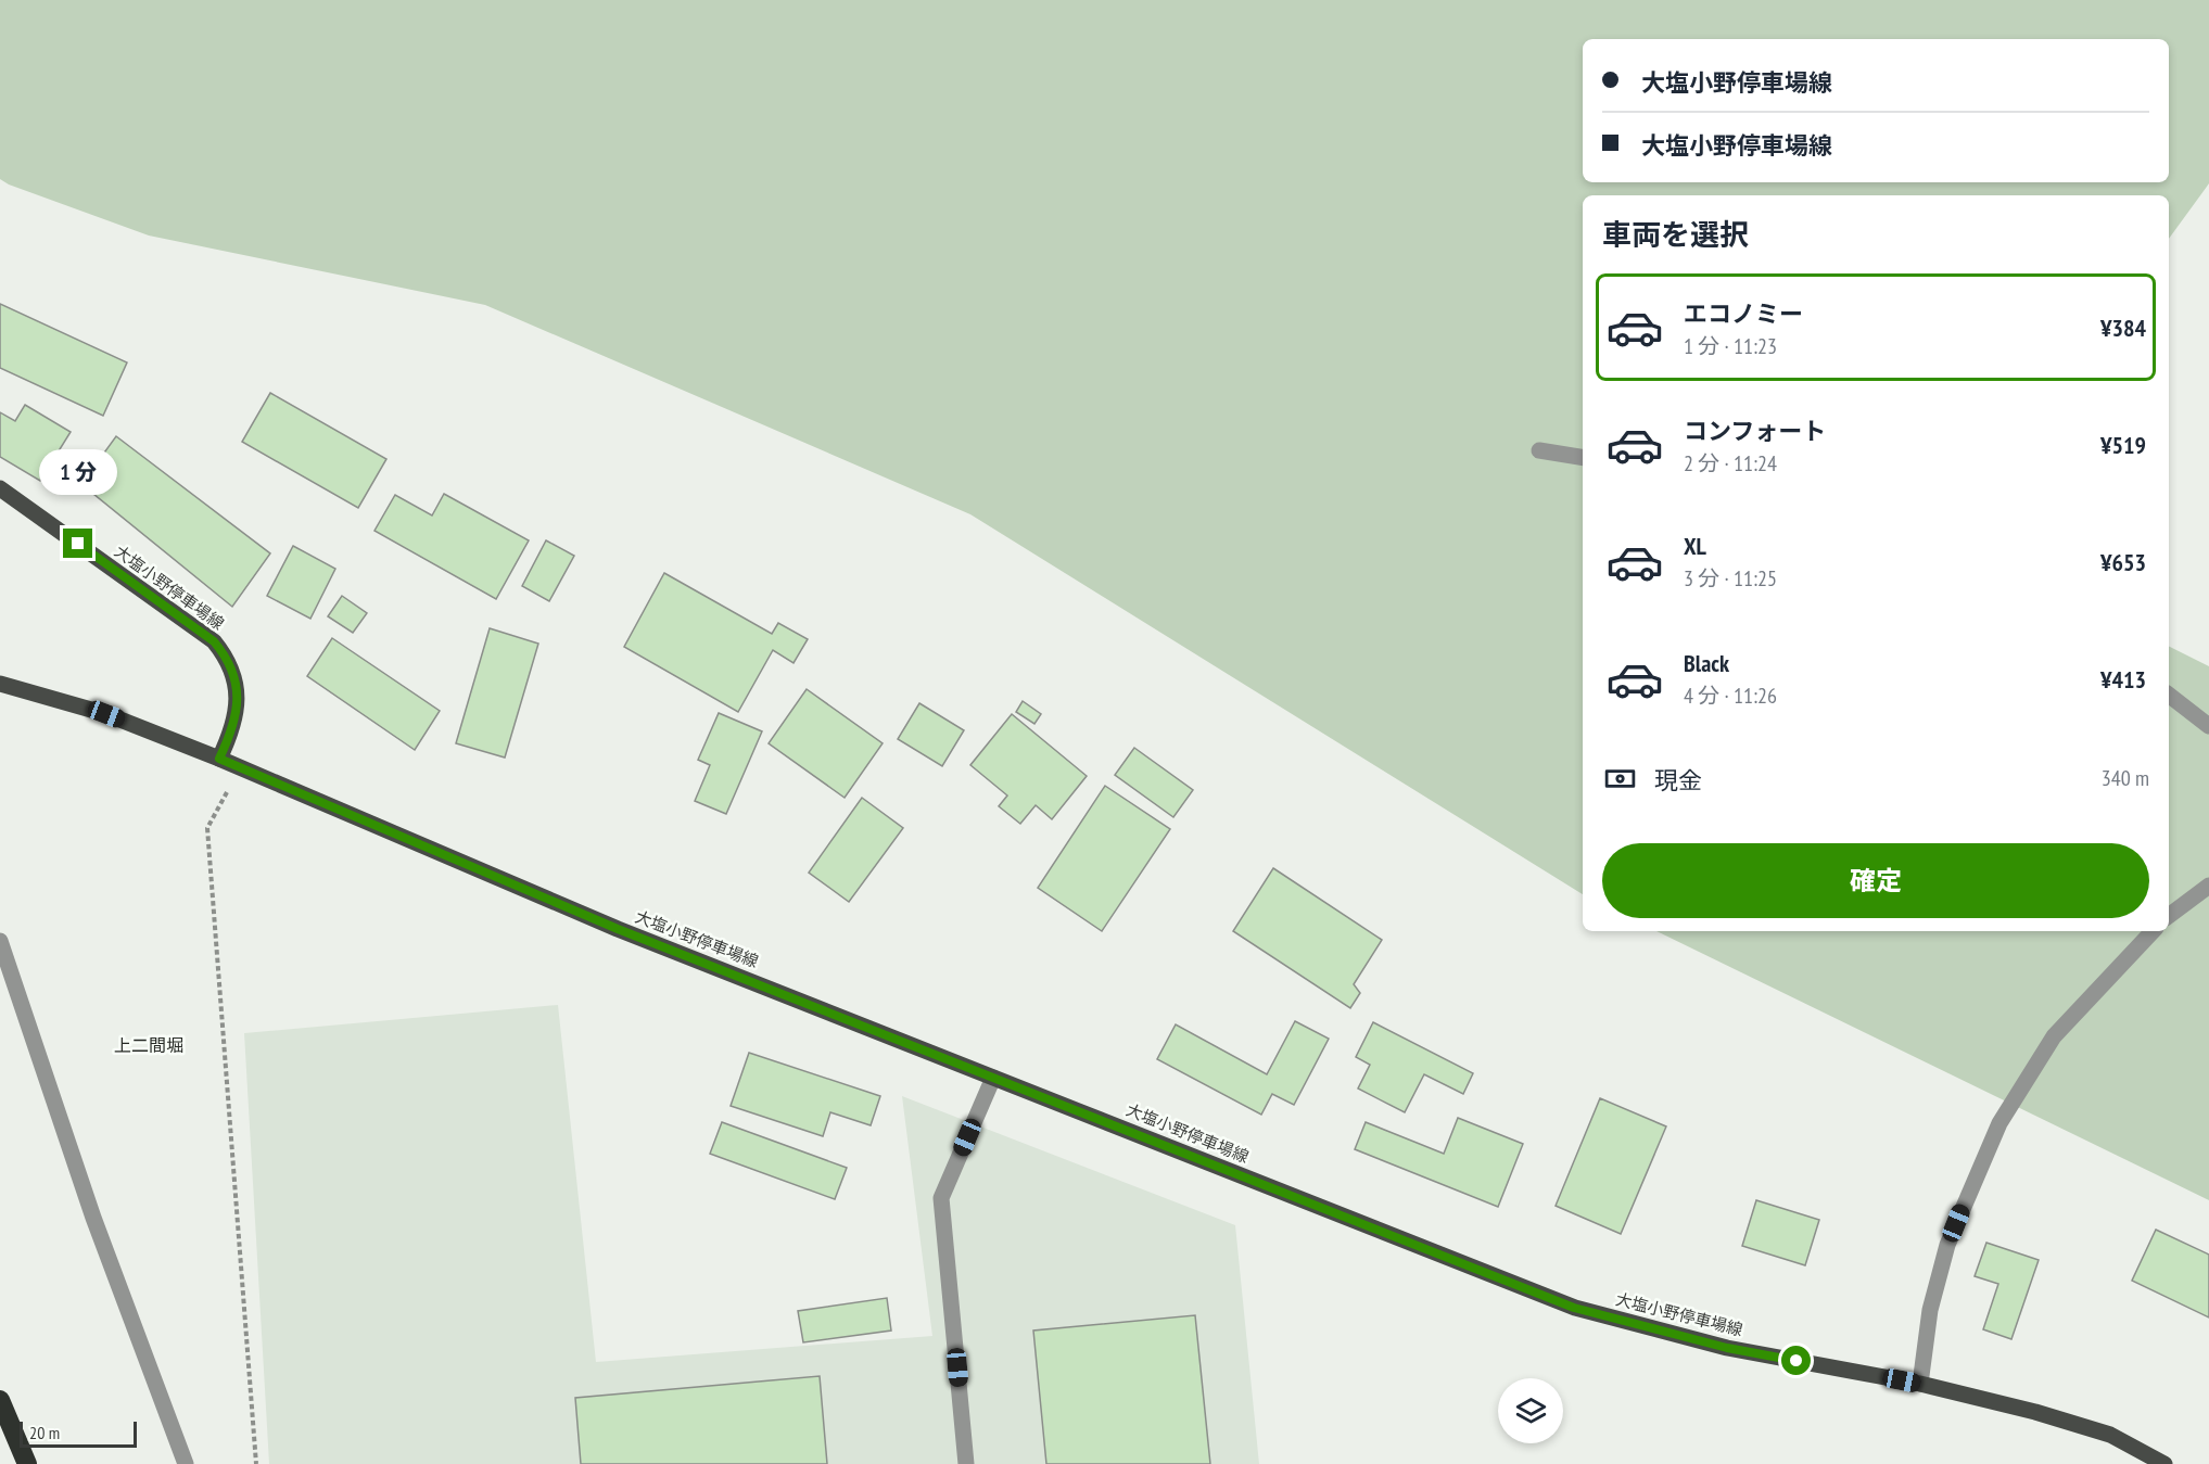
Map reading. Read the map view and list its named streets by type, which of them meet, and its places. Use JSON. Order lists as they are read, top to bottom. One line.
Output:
{"streets":{"main road":["大塩小野停車場線"]},"districts":["上二間堀"],"scale_bar":"20 m","page":{"banner":["大塩小野停車場線","大塩小野停車場線"],"heading":"車両を選択","list":[{"name":"エコノミー","note":"1 分 · 11:23","value":"¥384"},{"name":"コンフォート","note":"2 分 · 11:24","value":"¥519"},{"name":"XL","note":"3 分 · 11:25","value":"¥653"},{"name":"Black","note":"4 分 · 11:26","value":"¥413"}],"bubble":"1 分","pay":["現金","340 m"],"buttons":"確定","scale":"20 m"}}
